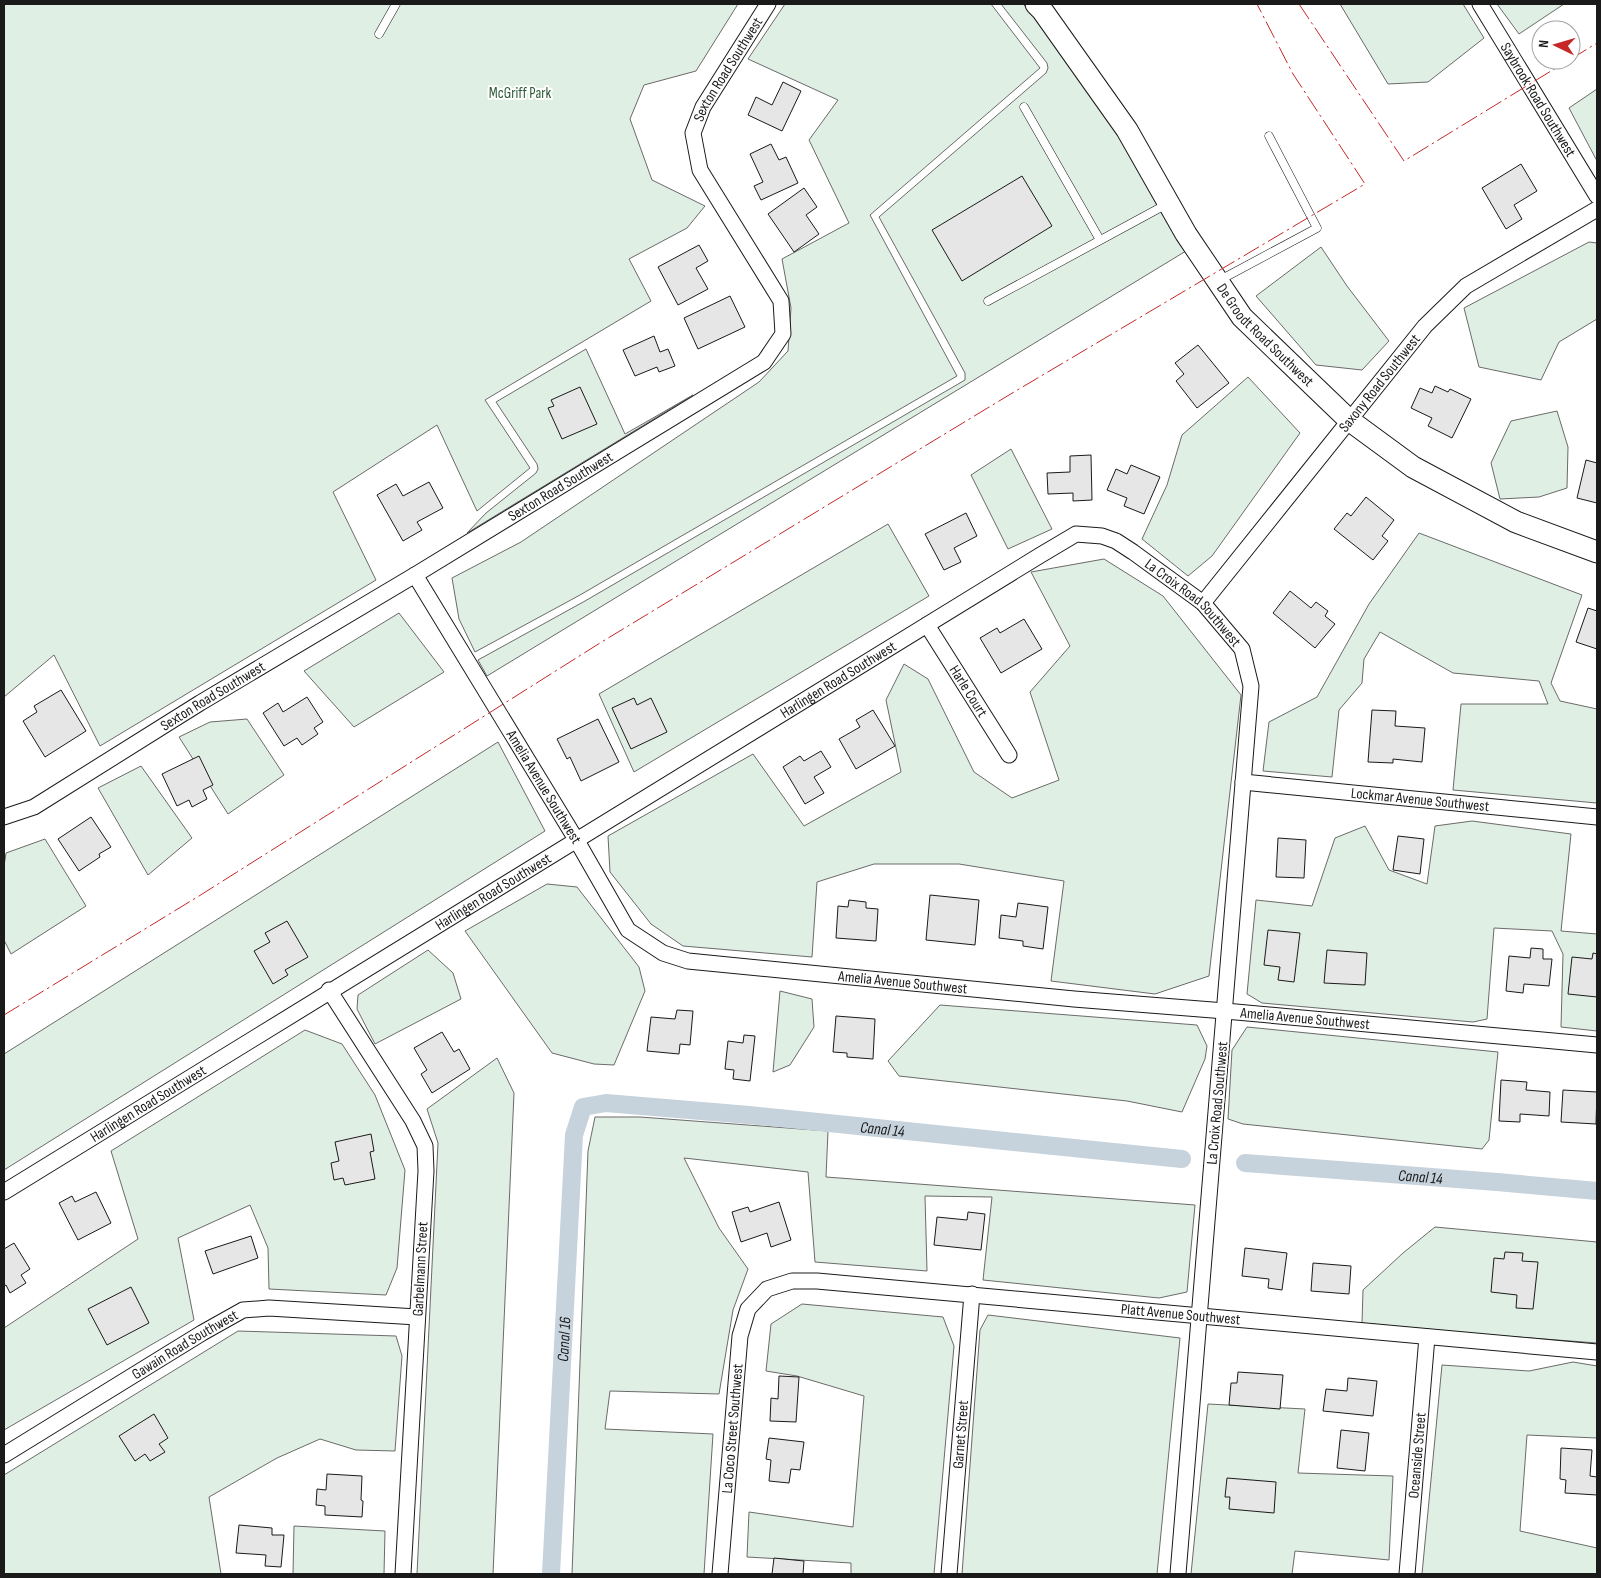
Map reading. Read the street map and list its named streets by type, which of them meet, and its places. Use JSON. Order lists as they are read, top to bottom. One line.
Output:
{"streets":{"street":["Sexton Road Southwest","Saybrook Road Southwest","De Groodt Road Southwest","Saxony Road Southwest","La Croix Road Southwest","Harlingen Road Southwest","Harle Court","Amelia Avenue Southwest","Lockmar Avenue Southwest","Garbelmann Street","Platt Avenue Southwest","Gawain Road Southwest","La Coco Street Southwest","Garnet Street","Oceanside Street"]},"crossings":[["Sexton Road Southwest","Amelia Avenue Southwest"],["De Groodt Road Southwest","Saxony Road Southwest"],["Saxony Road Southwest","La Croix Road Southwest"],["La Croix Road Southwest","Harlingen Road Southwest"],["La Croix Road Southwest","Amelia Avenue Southwest"],["La Croix Road Southwest","Lockmar Avenue Southwest"],["La Croix Road Southwest","Platt Avenue Southwest"],["Harlingen Road Southwest","Harle Court"],["Harlingen Road Southwest","Amelia Avenue Southwest"],["Harlingen Road Southwest","Garbelmann Street"],["Garbelmann Street","Gawain Road Southwest"],["Platt Avenue Southwest","La Coco Street Southwest"],["Platt Avenue Southwest","Garnet Street"],["Platt Avenue Southwest","Oceanside Street"]],"water":["Canal 14","Canal 16"],"parks":["McGriff Park"],"north":"left"}
